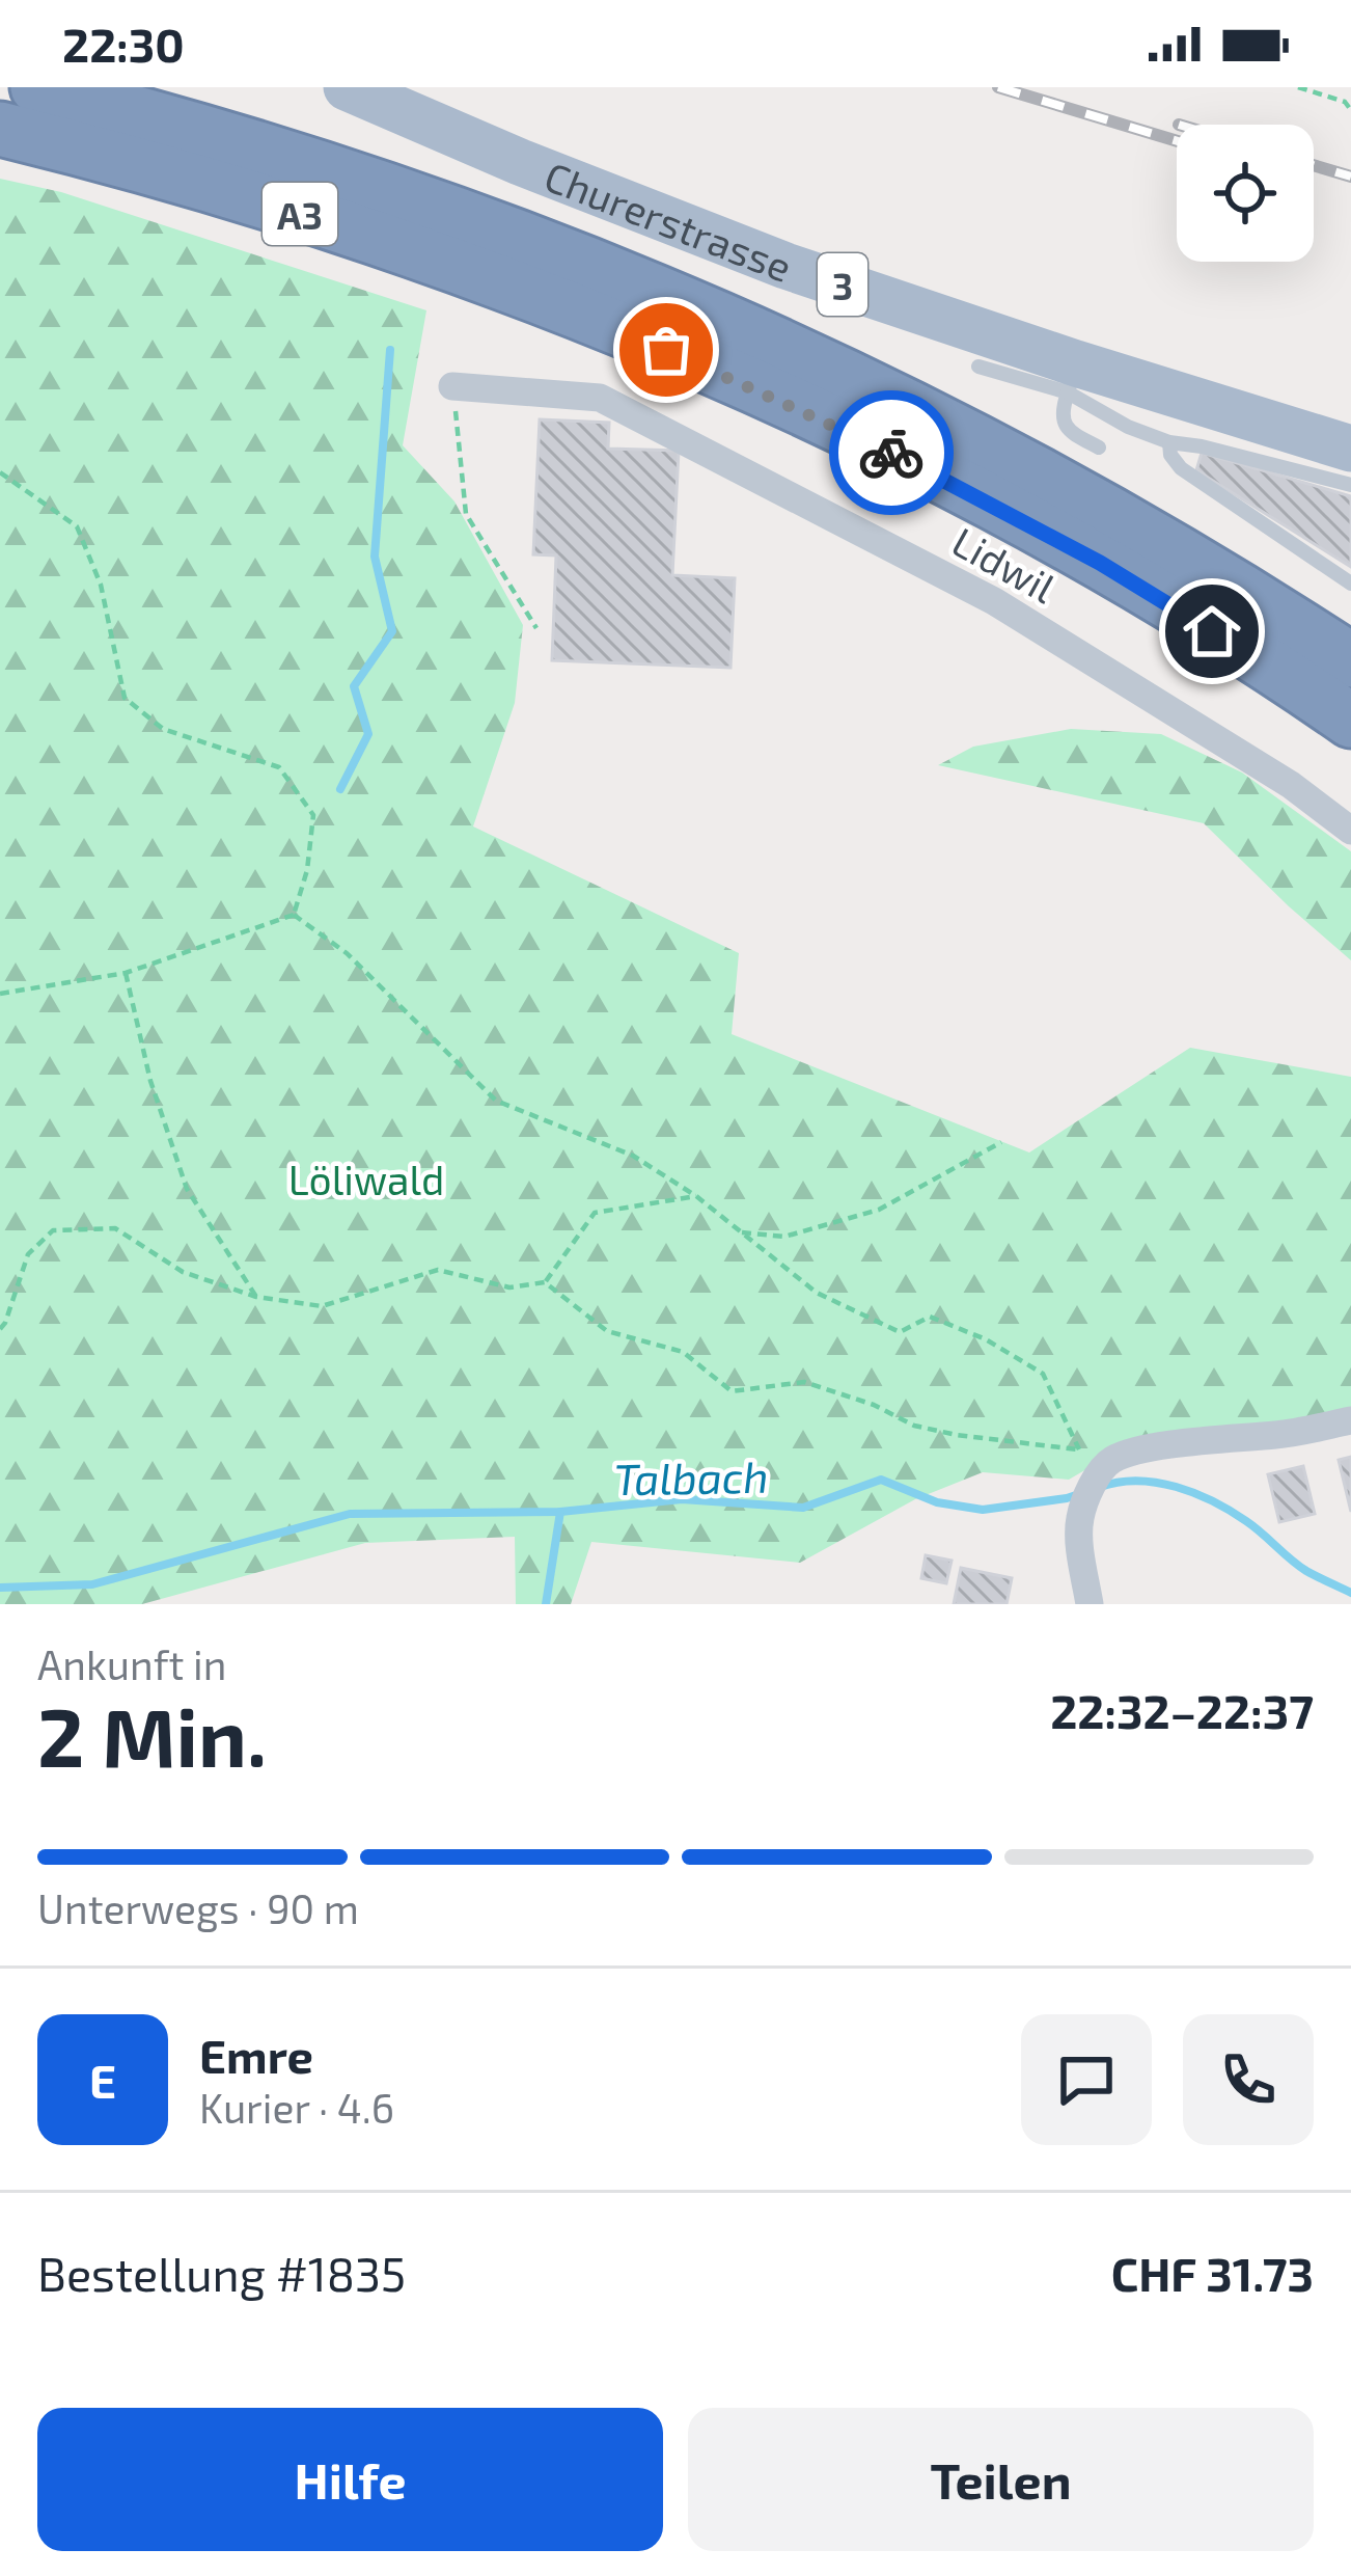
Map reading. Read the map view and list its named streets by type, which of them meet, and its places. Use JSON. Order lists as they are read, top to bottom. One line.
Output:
{"streets":{"highway":["A3"],"main road":["Churerstrasse","3"],"street":["Lidwil"]},"water":["Talbach"],"parks":["Löliwald"],"page":{"status":"22:30","heading":["2 Min.","Ankunft in","22:32–22:37"],"panel":["Emre","Kurier · 4.6","Bestellung #1835","CHF 31.73"],"bar":"Unterwegs · 90 m","round":"E","buttons":["Hilfe","Teilen"]}}
